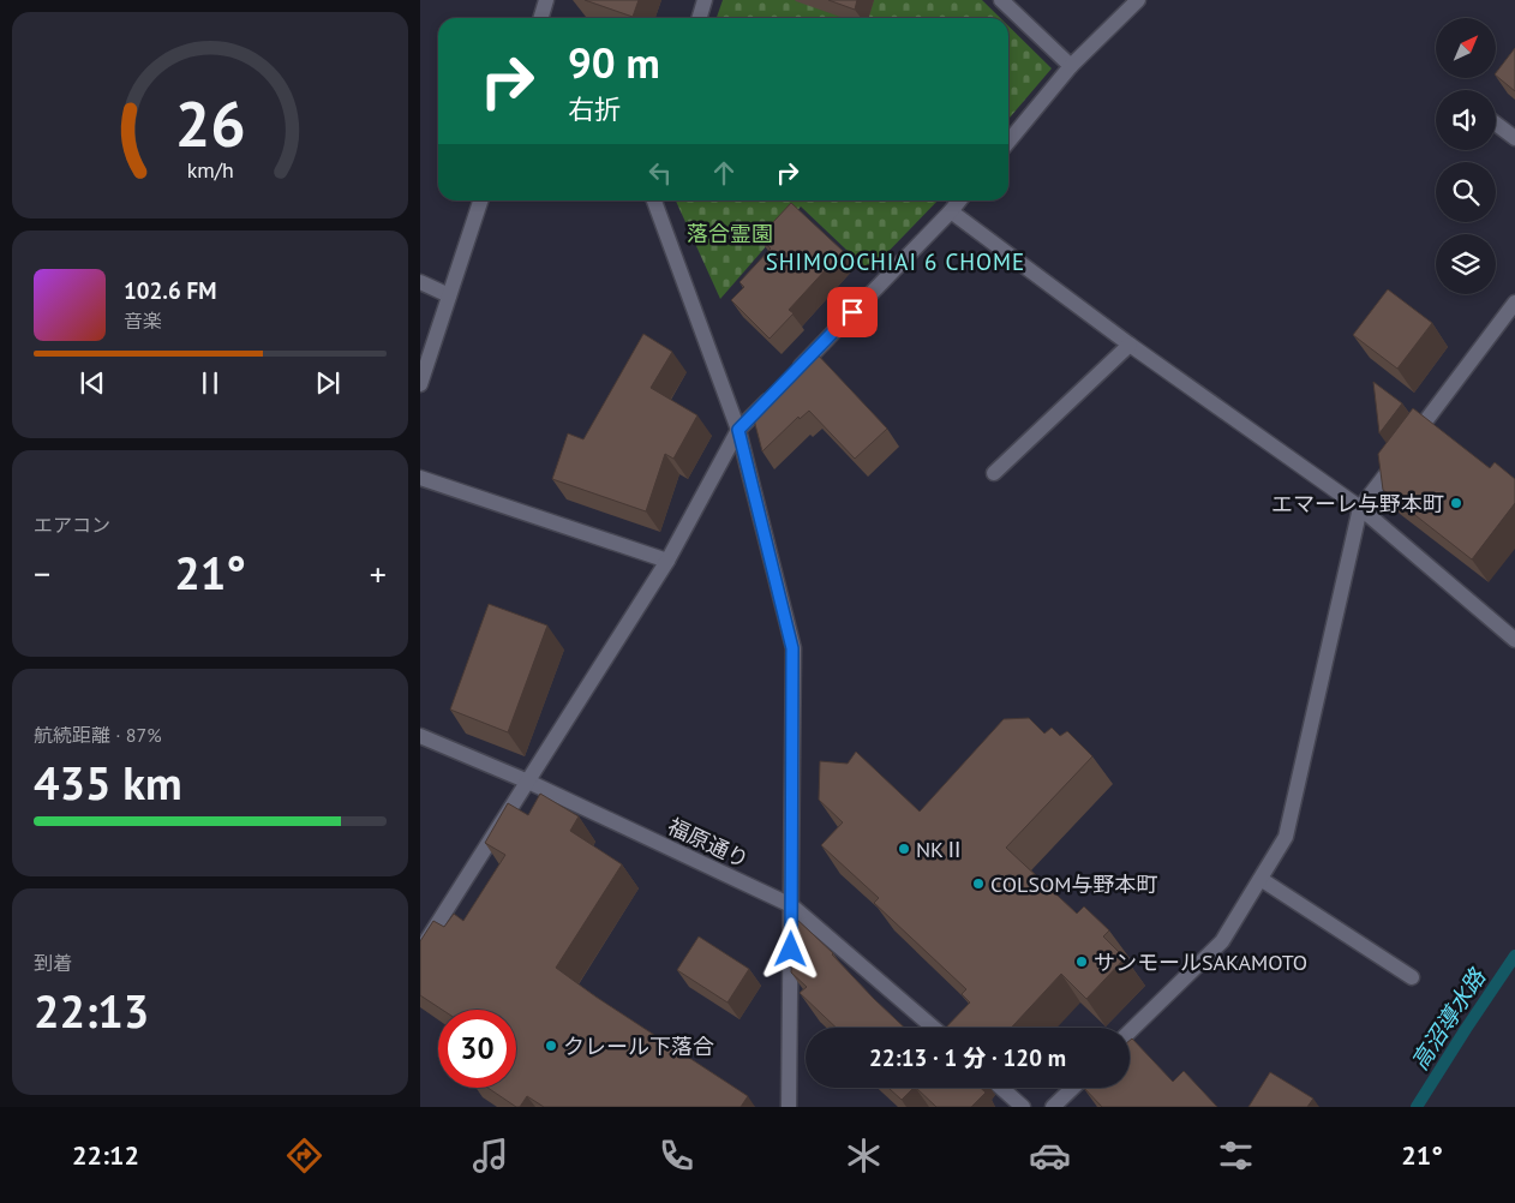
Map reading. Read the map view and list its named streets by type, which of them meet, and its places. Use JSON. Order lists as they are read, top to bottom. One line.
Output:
{"streets":{"street":["福原通り"]},"districts":["SHIMOOCHIAI 6 CHOME"],"water":["高沼導水路"],"parks":["落合霊園"],"places":["エマーレ与野本町","NKⅡ","COLSOM与野本町","サンモールSAKAMOTO","クレール下落合"],"north":"top right","page":{"turn":["90 m","右折"],"song":["102.6 FM","音楽"],"tile":["エアコン",["航続距離 · 87%","435 km"],["到着","22:13"]],"heat":["−","21°","+"],"limit":"30","trip":"22:13 · 1 分 · 120 m","tabs":["22:12","21°"],"gauge":["26","km/h"]}}
